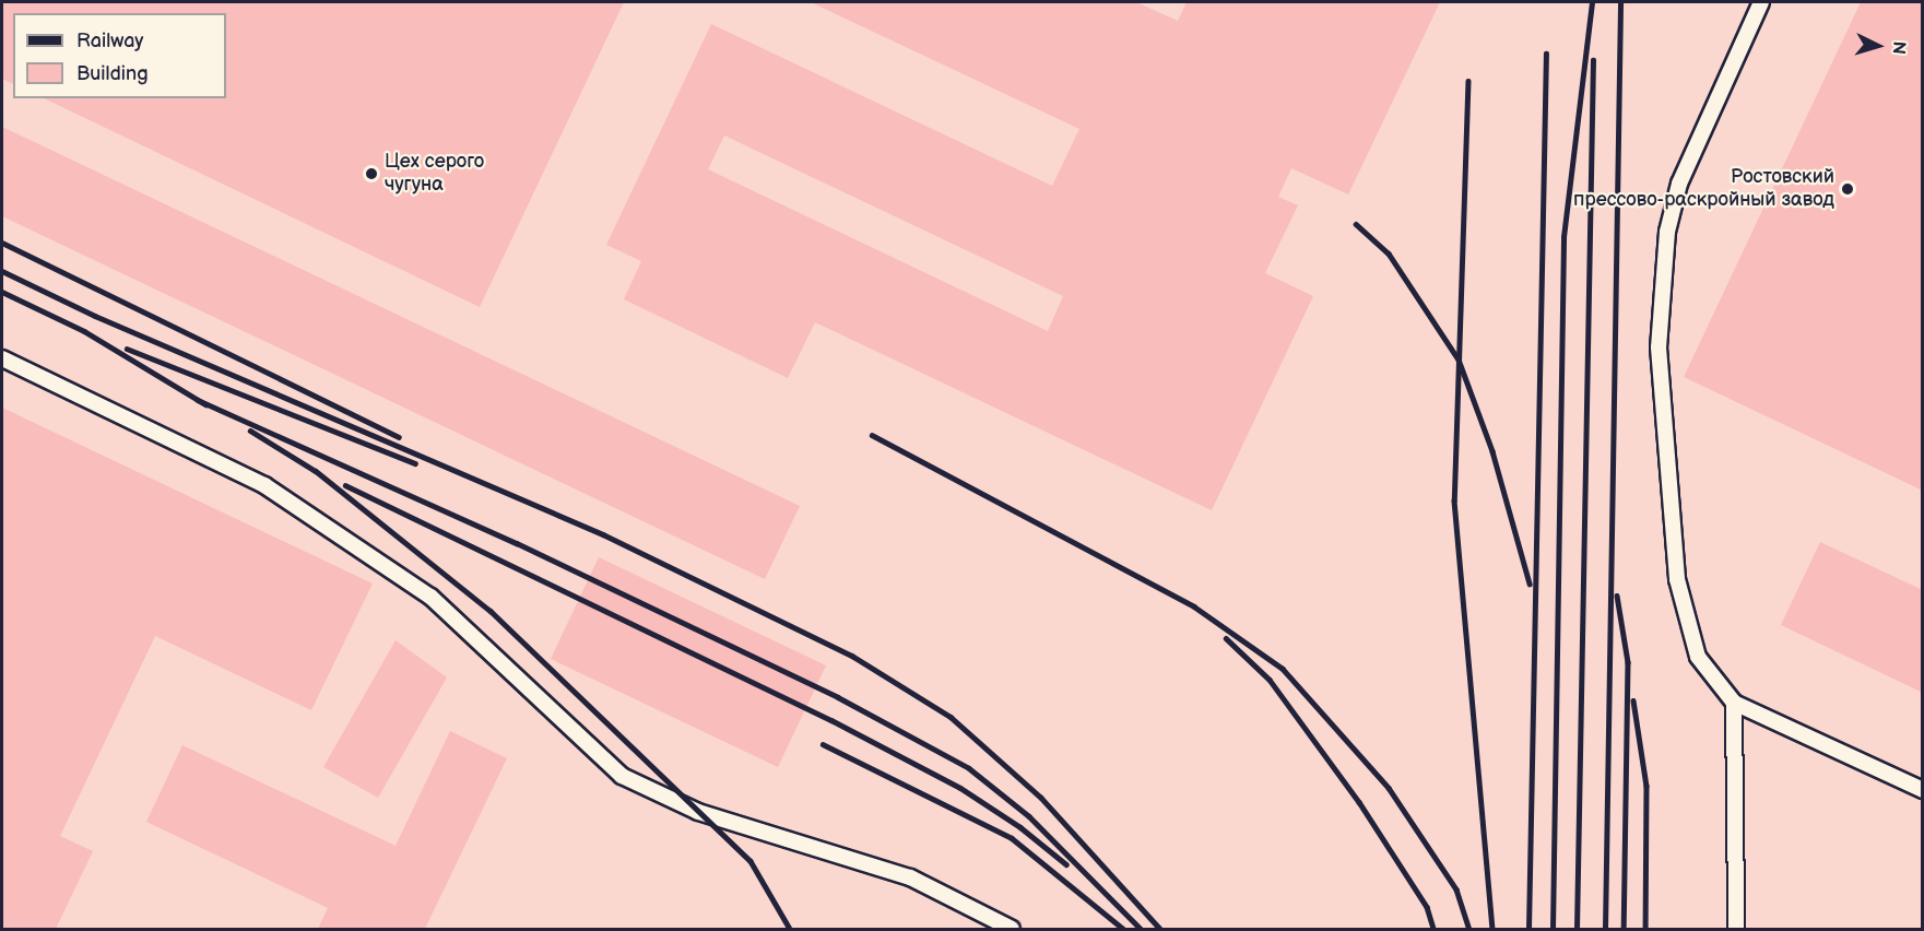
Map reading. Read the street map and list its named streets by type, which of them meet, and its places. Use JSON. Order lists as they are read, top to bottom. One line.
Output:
{"places":["Цех серого чугуна","Ростовский прессово-раскройный завод"],"legend":["Railway","Building"],"north":"right"}
